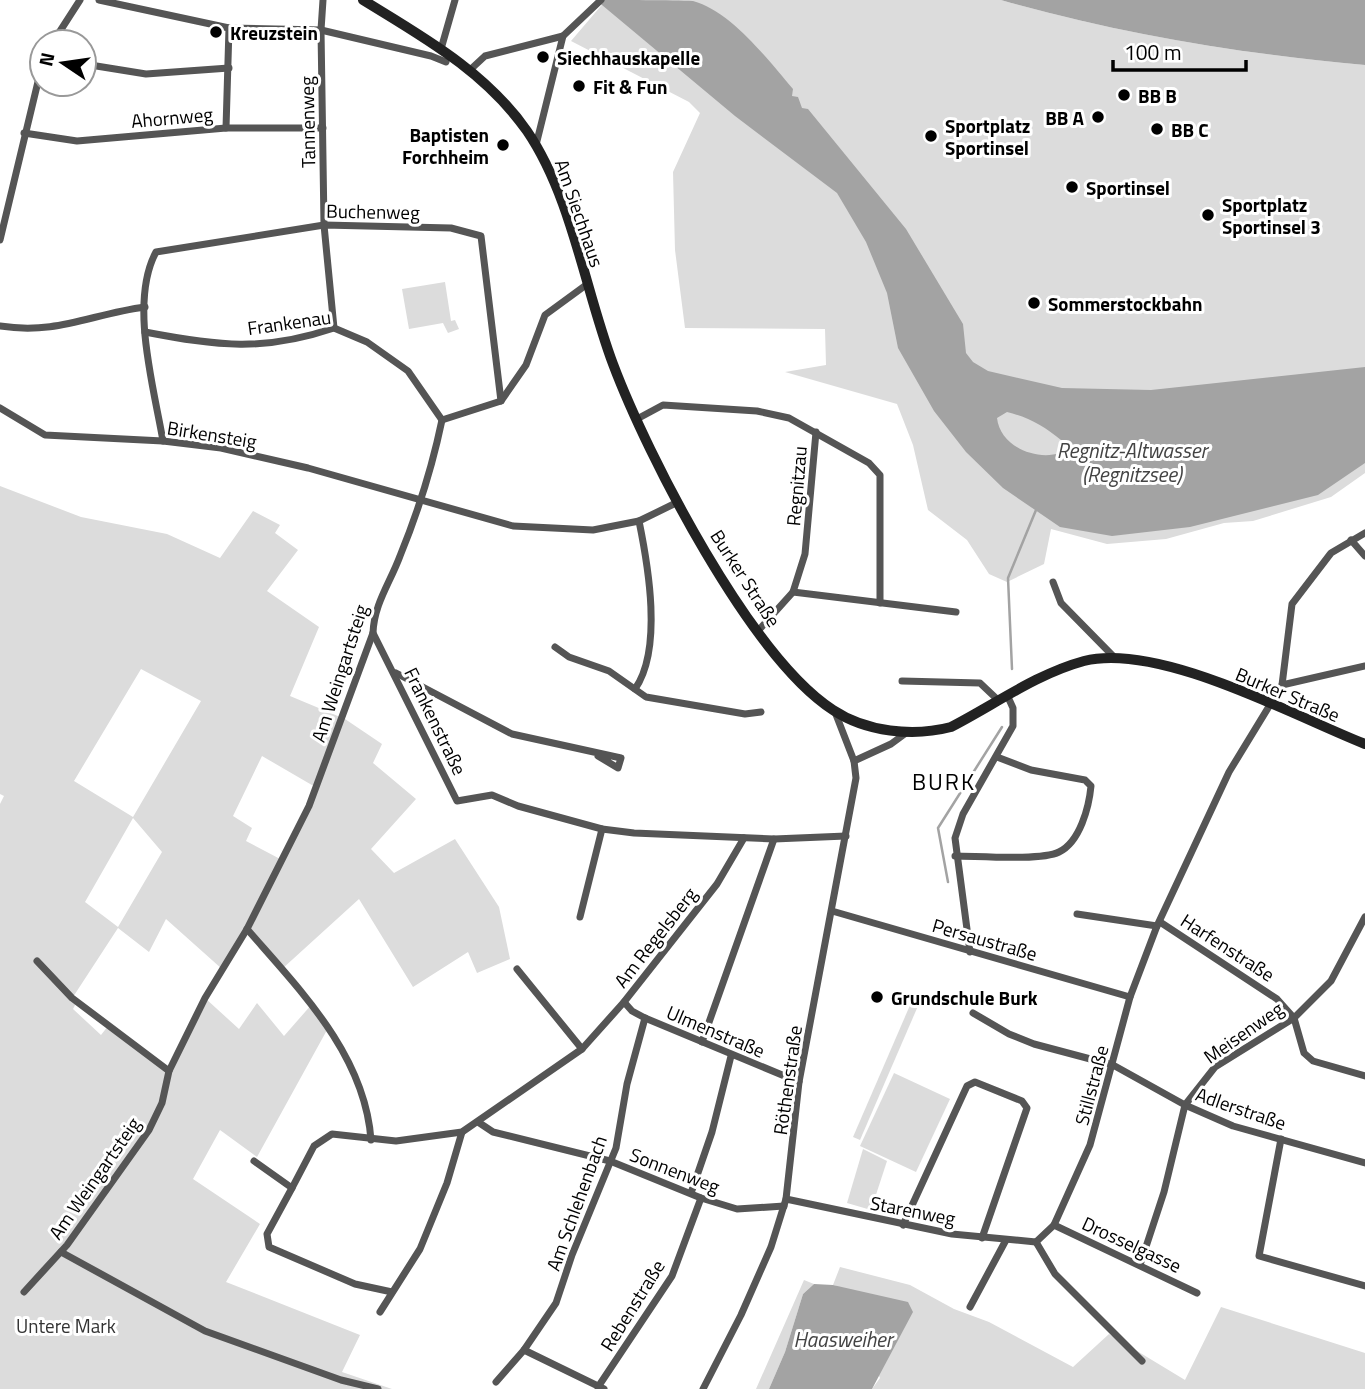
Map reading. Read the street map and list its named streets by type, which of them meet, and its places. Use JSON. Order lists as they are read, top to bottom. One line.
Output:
{"streets":{"main road":["Am Siechhaus","Burker Straße"],"street":["Ahornweg","Tannenweg","Buchenweg","Frankenau","Birkensteig","Regnitzau","Am Weingartsteig","Frankenstraße","Am Regelsberg","Persaustraße","Harfenstraße","Ulmenstraße","Meisenweg","Röthenstraße","Stillstraße","Adlerstraße","Sonnenweg","Am Schlehenbach","Starenweg","Drosselgasse","Rebenstraße"]},"crossings":[["Ahornweg","Tannenweg"],["Tannenweg","Buchenweg"],["Tannenweg","Frankenau"],["Am Siechhaus","Burker Straße"],["Frankenau","Am Weingartsteig"],["Birkensteig","Burker Straße"],["Birkensteig","Am Weingartsteig"],["Regnitzau","Burker Straße"],["Burker Straße","Röthenstraße"],["Burker Straße","Stillstraße"],["Am Weingartsteig","Frankenstraße"],["Frankenstraße","Am Regelsberg"],["Frankenstraße","Röthenstraße"],["Am Regelsberg","Ulmenstraße"],["Am Regelsberg","Sonnenweg"],["Persaustraße","Röthenstraße"],["Persaustraße","Stillstraße"],["Harfenstraße","Meisenweg"],["Harfenstraße","Stillstraße"],["Ulmenstraße","Röthenstraße"],["Ulmenstraße","Am Schlehenbach"],["Meisenweg","Adlerstraße"],["Meisenweg","Drosselgasse"],["Röthenstraße","Sonnenweg"],["Röthenstraße","Starenweg"],["Stillstraße","Adlerstraße"],["Stillstraße","Starenweg"],["Stillstraße","Drosselgasse"],["Sonnenweg","Am Schlehenbach"],["Sonnenweg","Starenweg"],["Sonnenweg","Rebenstraße"]],"districts":["BURK"],"water":["Regnitz-Altwasser (Regnitzsee)","Haasweiher"],"parks":["Untere Mark"],"places":["Kreuzstein","Siechhauskapelle","Fit & Fun","BB B","BB A","BB C","Sportplatz Sportinsel","Baptisten Forchheim","Sportinsel","Sportplatz Sportinsel 3","Sommerstockbahn","Grundschule Burk"],"scale_bar":"100 m","north":"left"}
